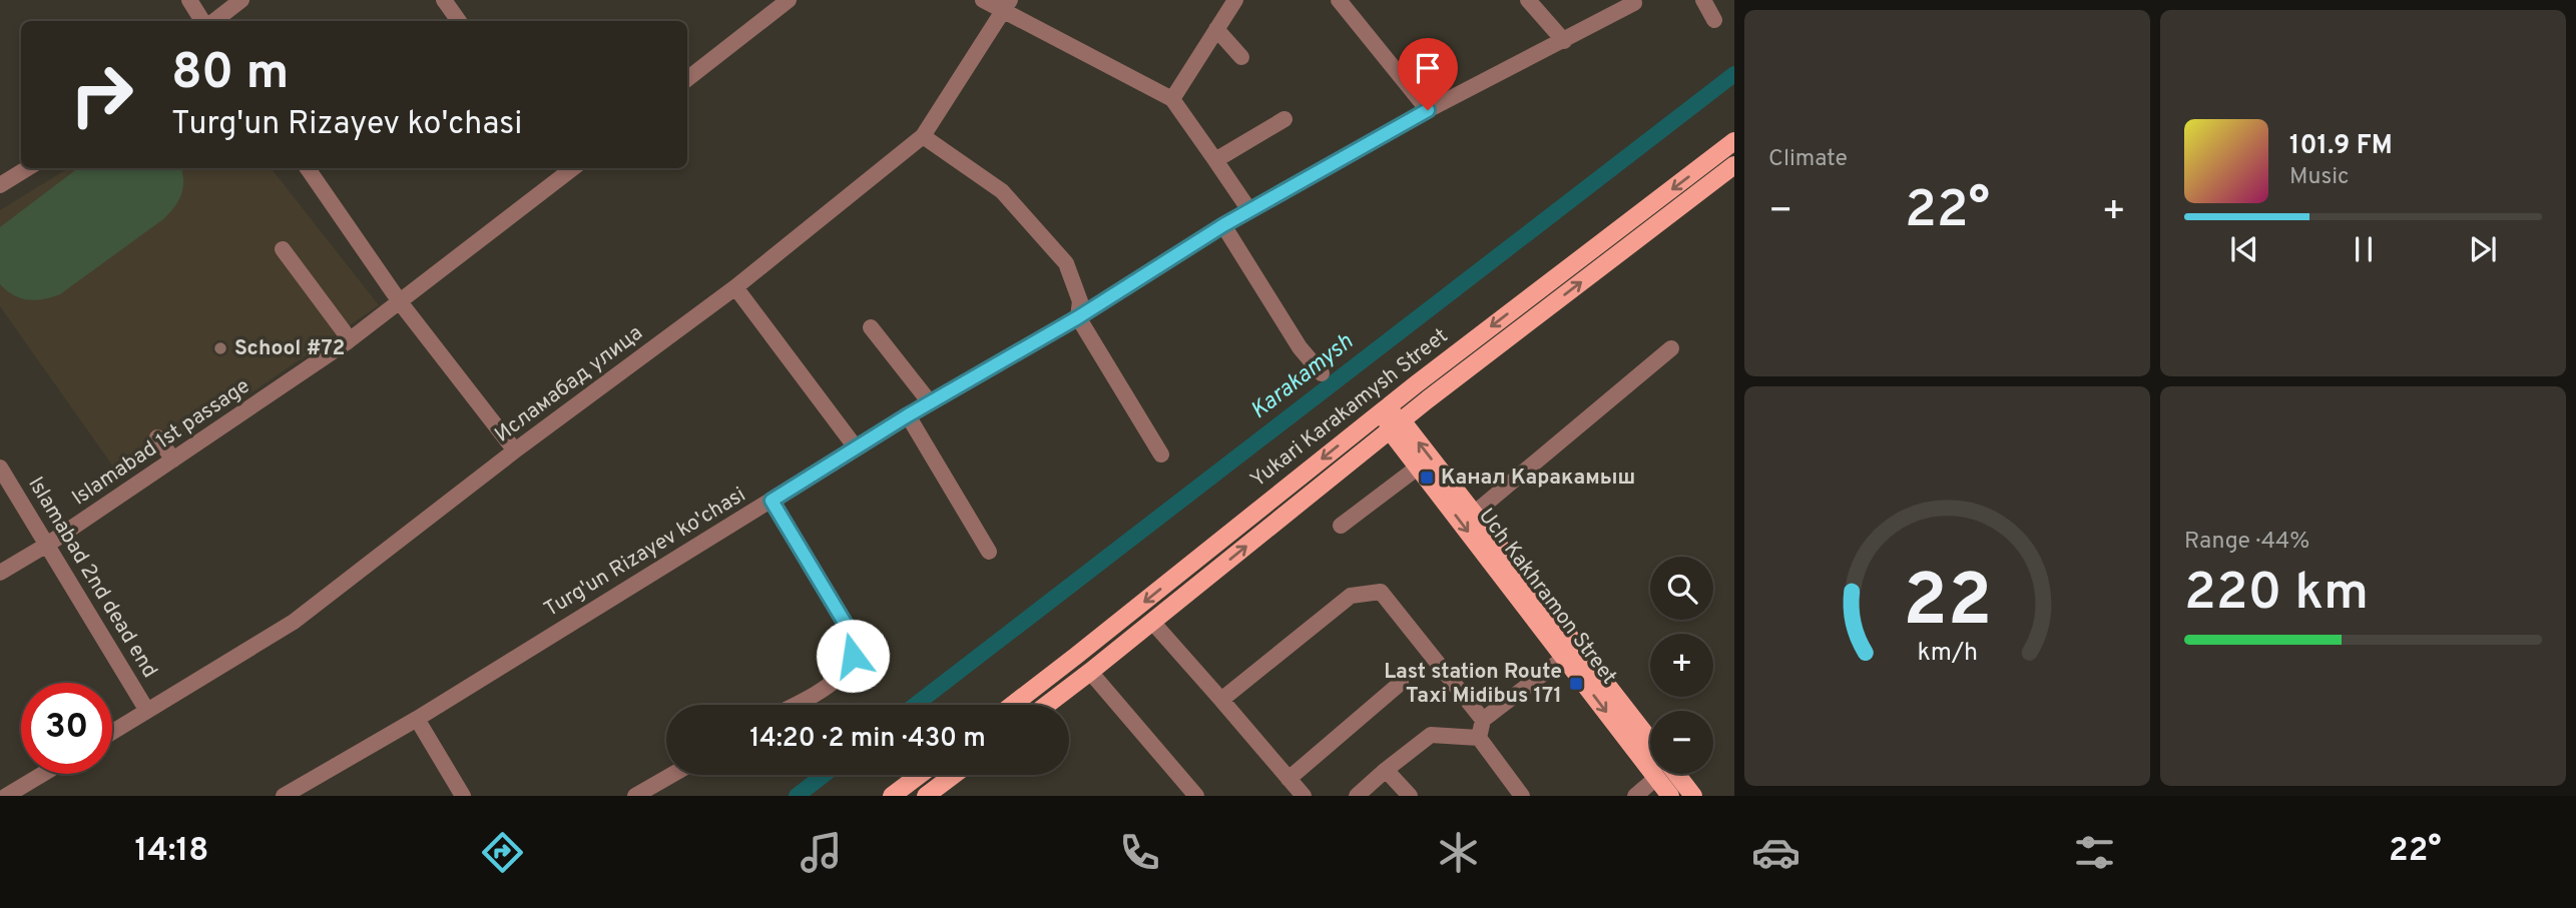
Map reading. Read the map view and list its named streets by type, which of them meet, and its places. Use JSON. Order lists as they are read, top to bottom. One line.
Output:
{"streets":{"main road":["Yukari Karakamysh Street","Uch Kakhramon Street"],"street":["Исламабад улица","Islamabad 1st passage","Turg'un Rizayev ko'chasi","Islamabad 2nd dead end"]},"crossings":[["Исламабад улица","Islamabad 2nd dead end"],["Yukari Karakamysh Street","Uch Kakhramon Street"],["Islamabad 1st passage","Islamabad 2nd dead end"]],"water":["Karakamysh"],"places":{"other":["School #72"],"transit":["Канал Каракамыш","Last station Route Taxi Midibus 171"]},"page":{"tile":["Climate",["Range · 44%","220 km"]],"turn":["80 m","Turg'un Rizayev ko'chasi"],"song":["101.9 FM","Music"],"heat":["−","22°","+"],"map_buttons":["+","−"],"limit":"30","trip":"14:20 · 2 min · 430 m","tabs":["14:18","22°"],"gauge":["22","km/h"]}}
